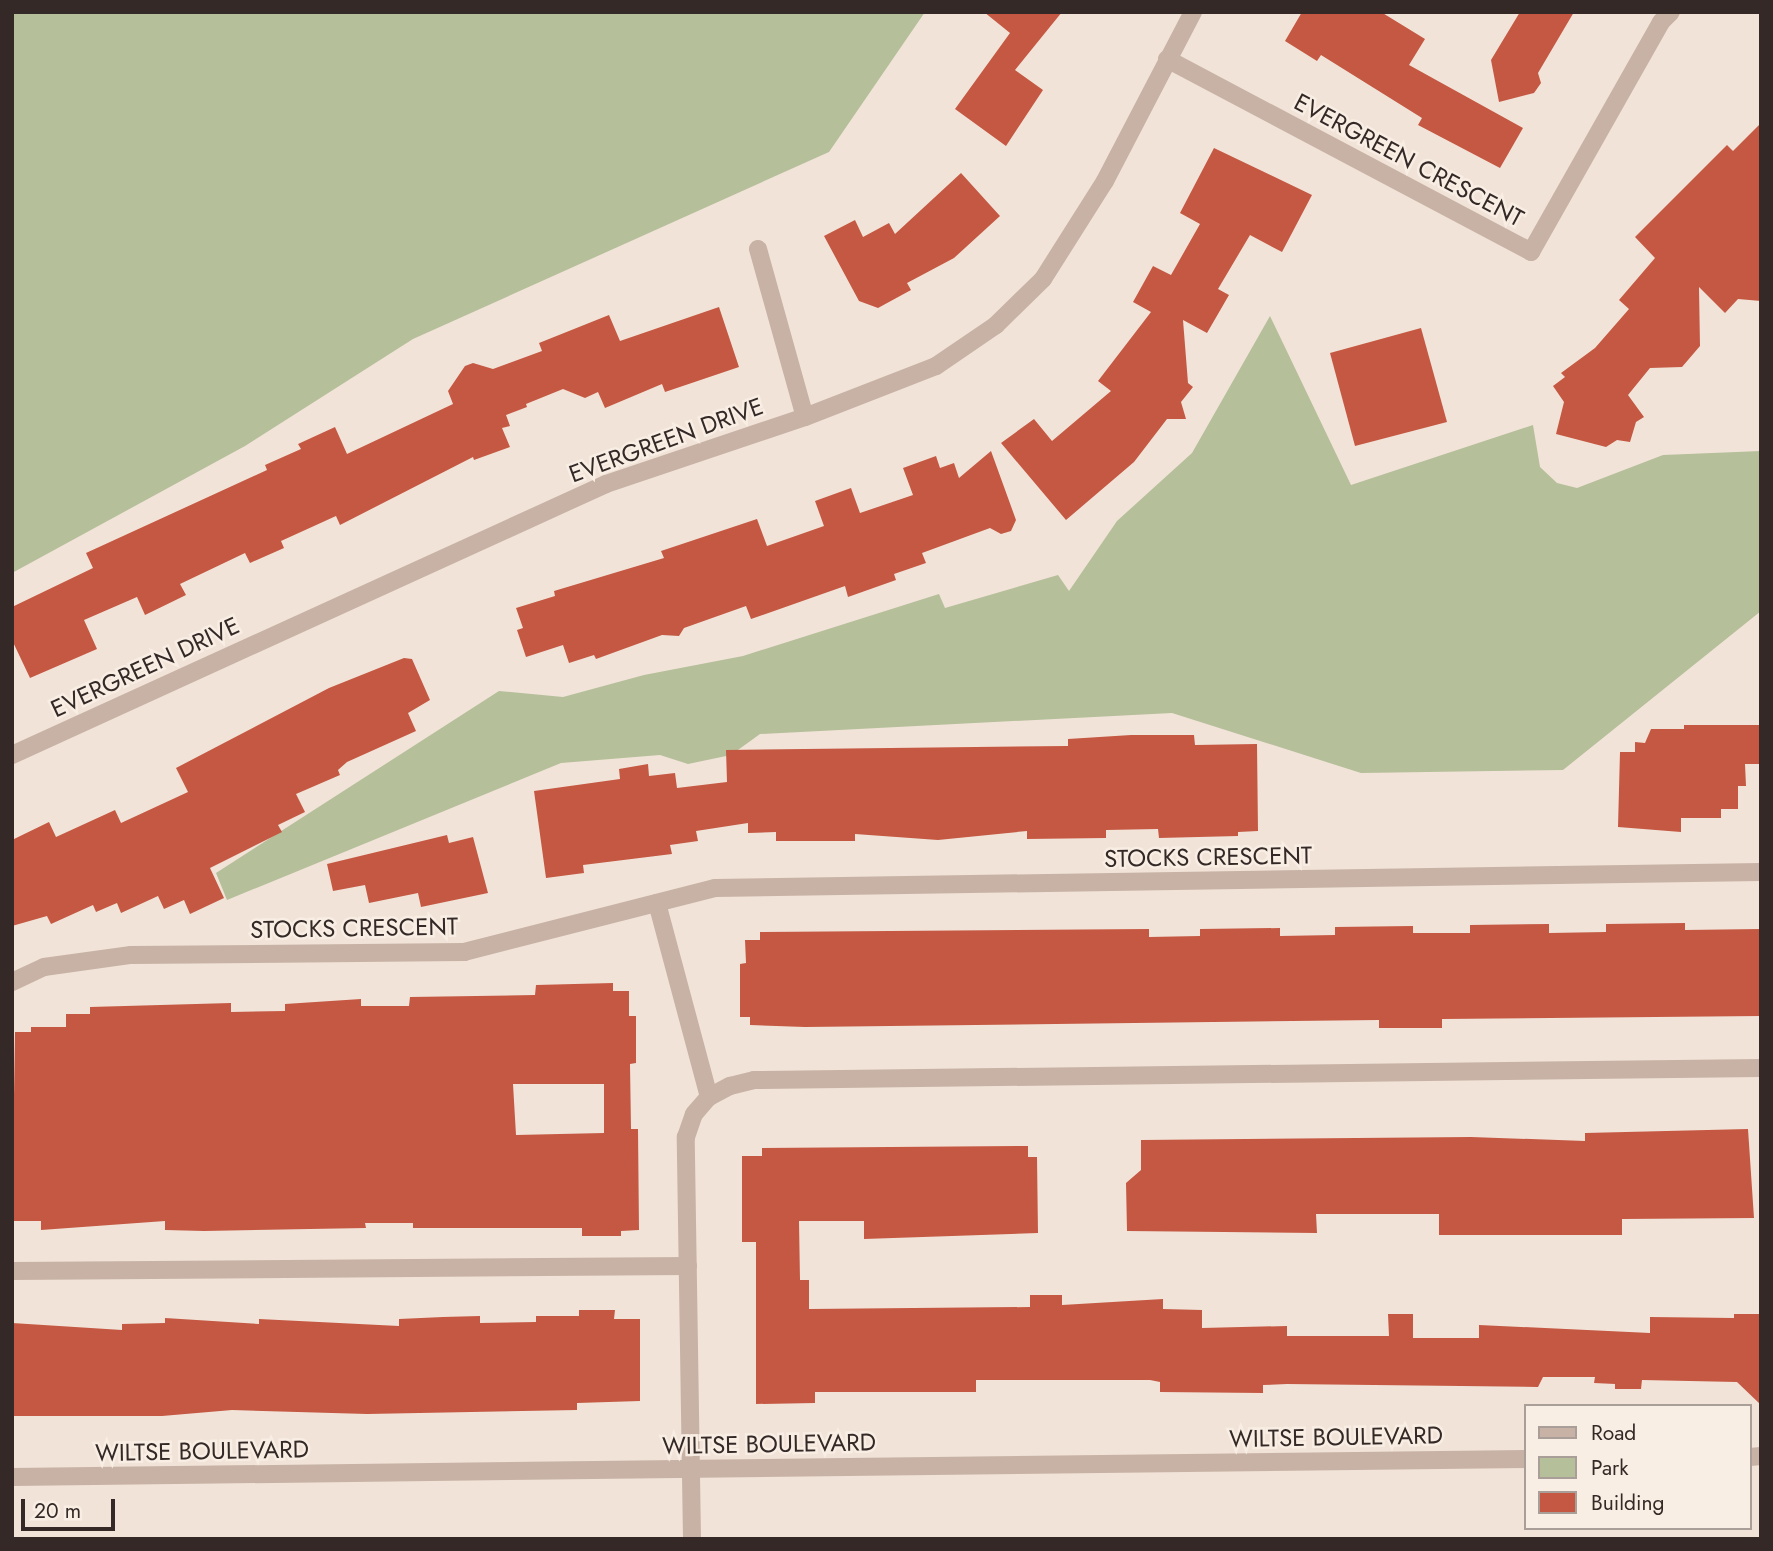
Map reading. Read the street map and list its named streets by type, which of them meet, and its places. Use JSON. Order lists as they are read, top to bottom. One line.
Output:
{"streets":{"street":["EVERGREEN CRESCENT","EVERGREEN DRIVE","STOCKS CRESCENT","WILTSE BOULEVARD"]},"crossings":[["EVERGREEN CRESCENT","EVERGREEN DRIVE"]],"legend":["Road","Park","Building"],"scale_bar":"20 m"}
